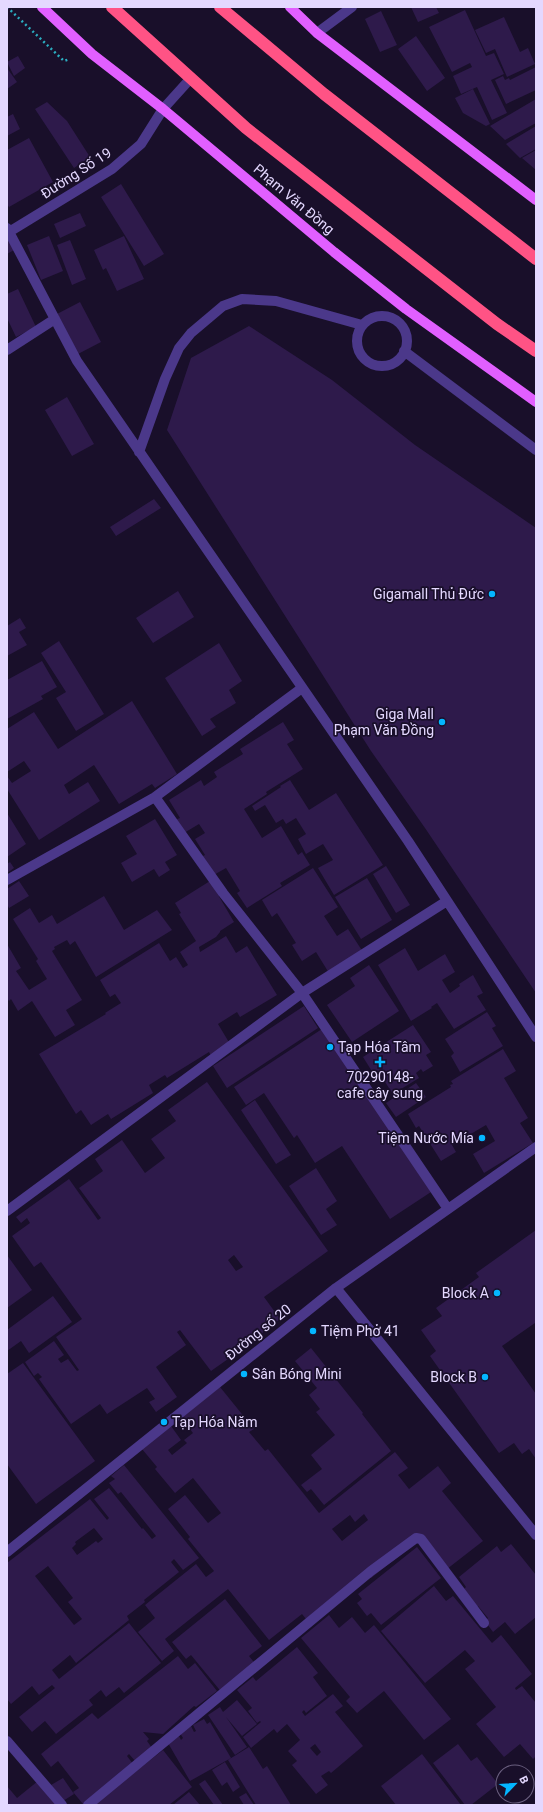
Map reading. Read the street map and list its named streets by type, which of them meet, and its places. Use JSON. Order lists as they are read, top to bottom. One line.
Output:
{"streets":{"highway":["Phạm Văn Đồng"],"street":["Đường Số 19","Đường số 20"]},"crossings":[["Đường Số 19","Phạm Văn Đồng"]],"places":{"other":["Gigamall Thủ Đức","Giga Mall Phạm Văn Đồng","Tạp Hóa Tâm","Tiệm Nước Mía","Block A","Tiệm Phở 41","Sân Bóng Mini","Block B","Tạp Hóa Năm"],"health":["70290148- cafe cây sung"]},"north":"top right"}
